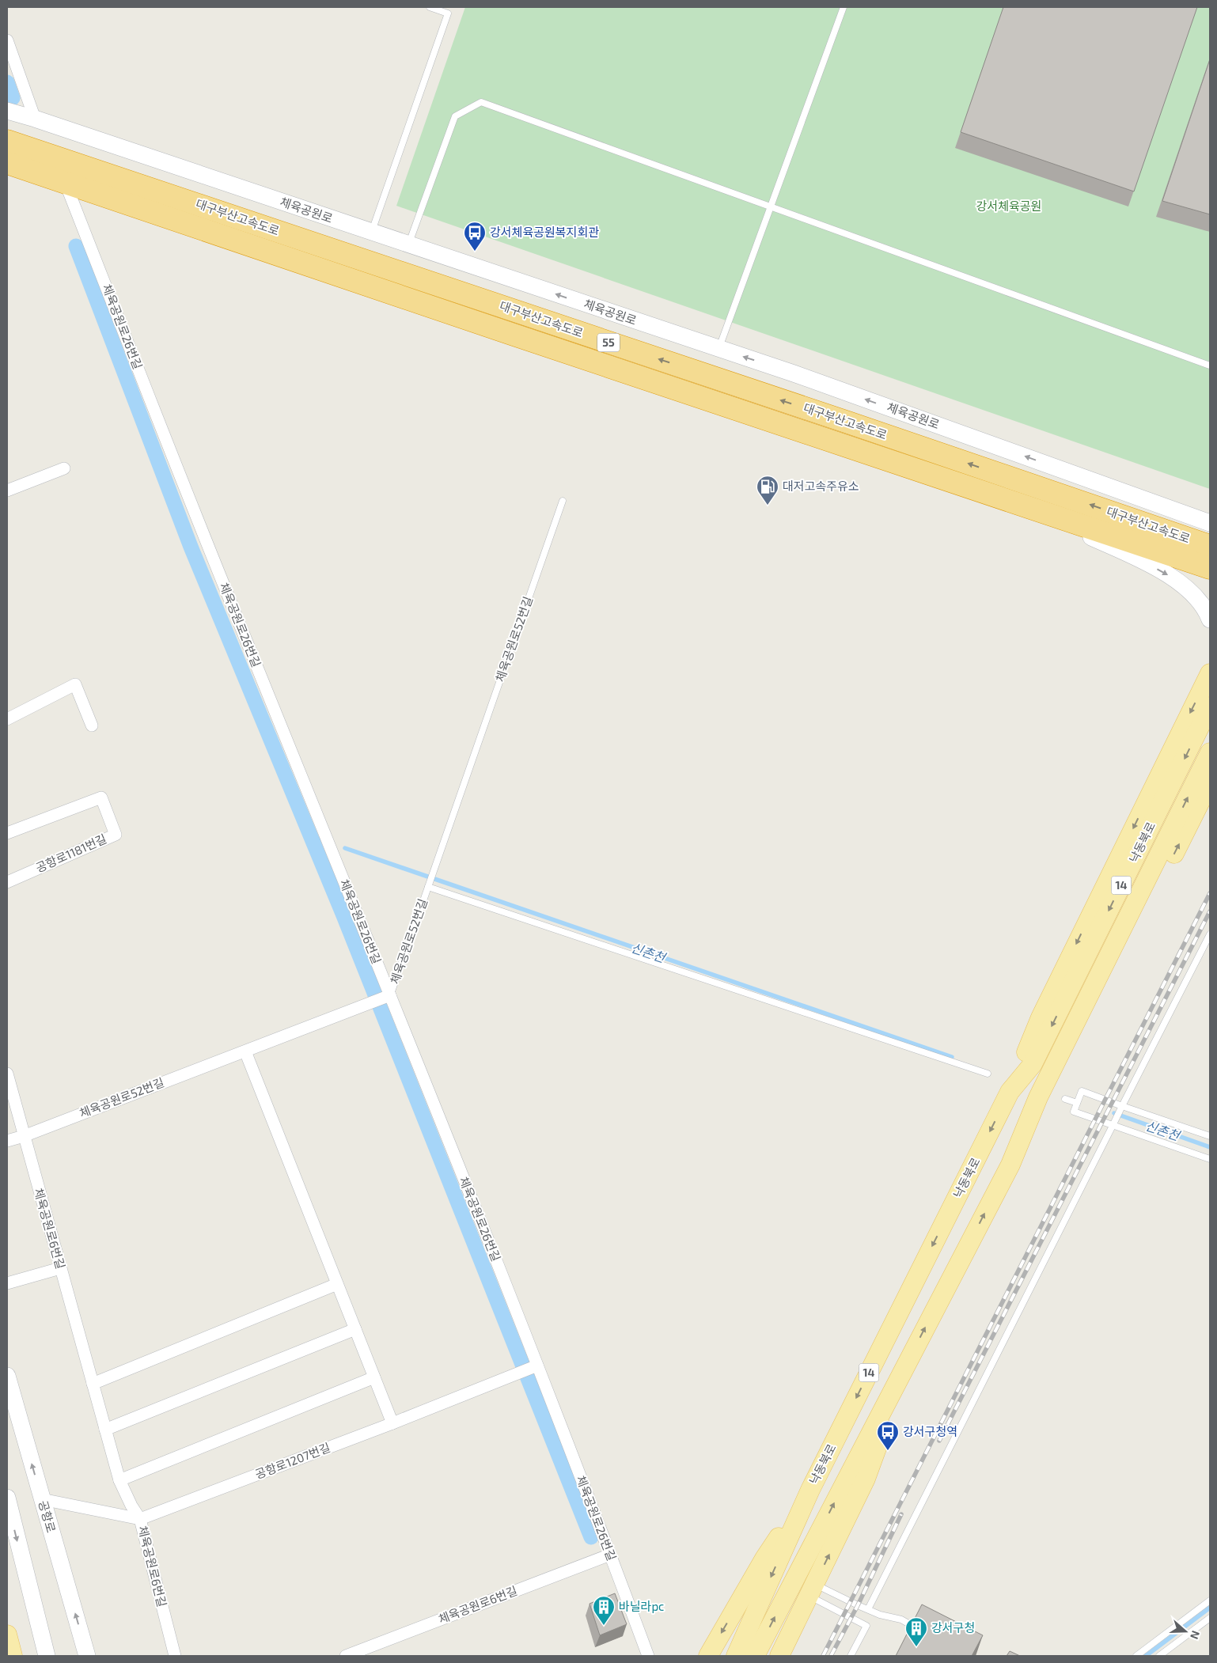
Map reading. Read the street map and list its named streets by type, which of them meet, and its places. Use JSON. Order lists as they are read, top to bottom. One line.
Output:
{"streets":{"highway":["대구부산고속도로","55"],"main road":["체육공원로","낙동북로","14","공항로"],"street":["체육공원로26번길","체육공원로52번길","공항로1181번길","체육공원로6번길","공항로1207번길"]},"crossings":[["체육공원로26번길","체육공원로52번길"],["체육공원로26번길","체육공원로6번길"],["체육공원로26번길","공항로1207번길"],["체육공원로52번길","체육공원로6번길"],["체육공원로6번길","공항로1207번길"]],"water":["신촌천"],"parks":["강서체육공원"],"places":{"bus stop":["강서체육공원복지회관","강서구청역"],"fuel station":["대저고속주유소"],"building":["바닐라pc","강서구청"]},"north":"right"}
